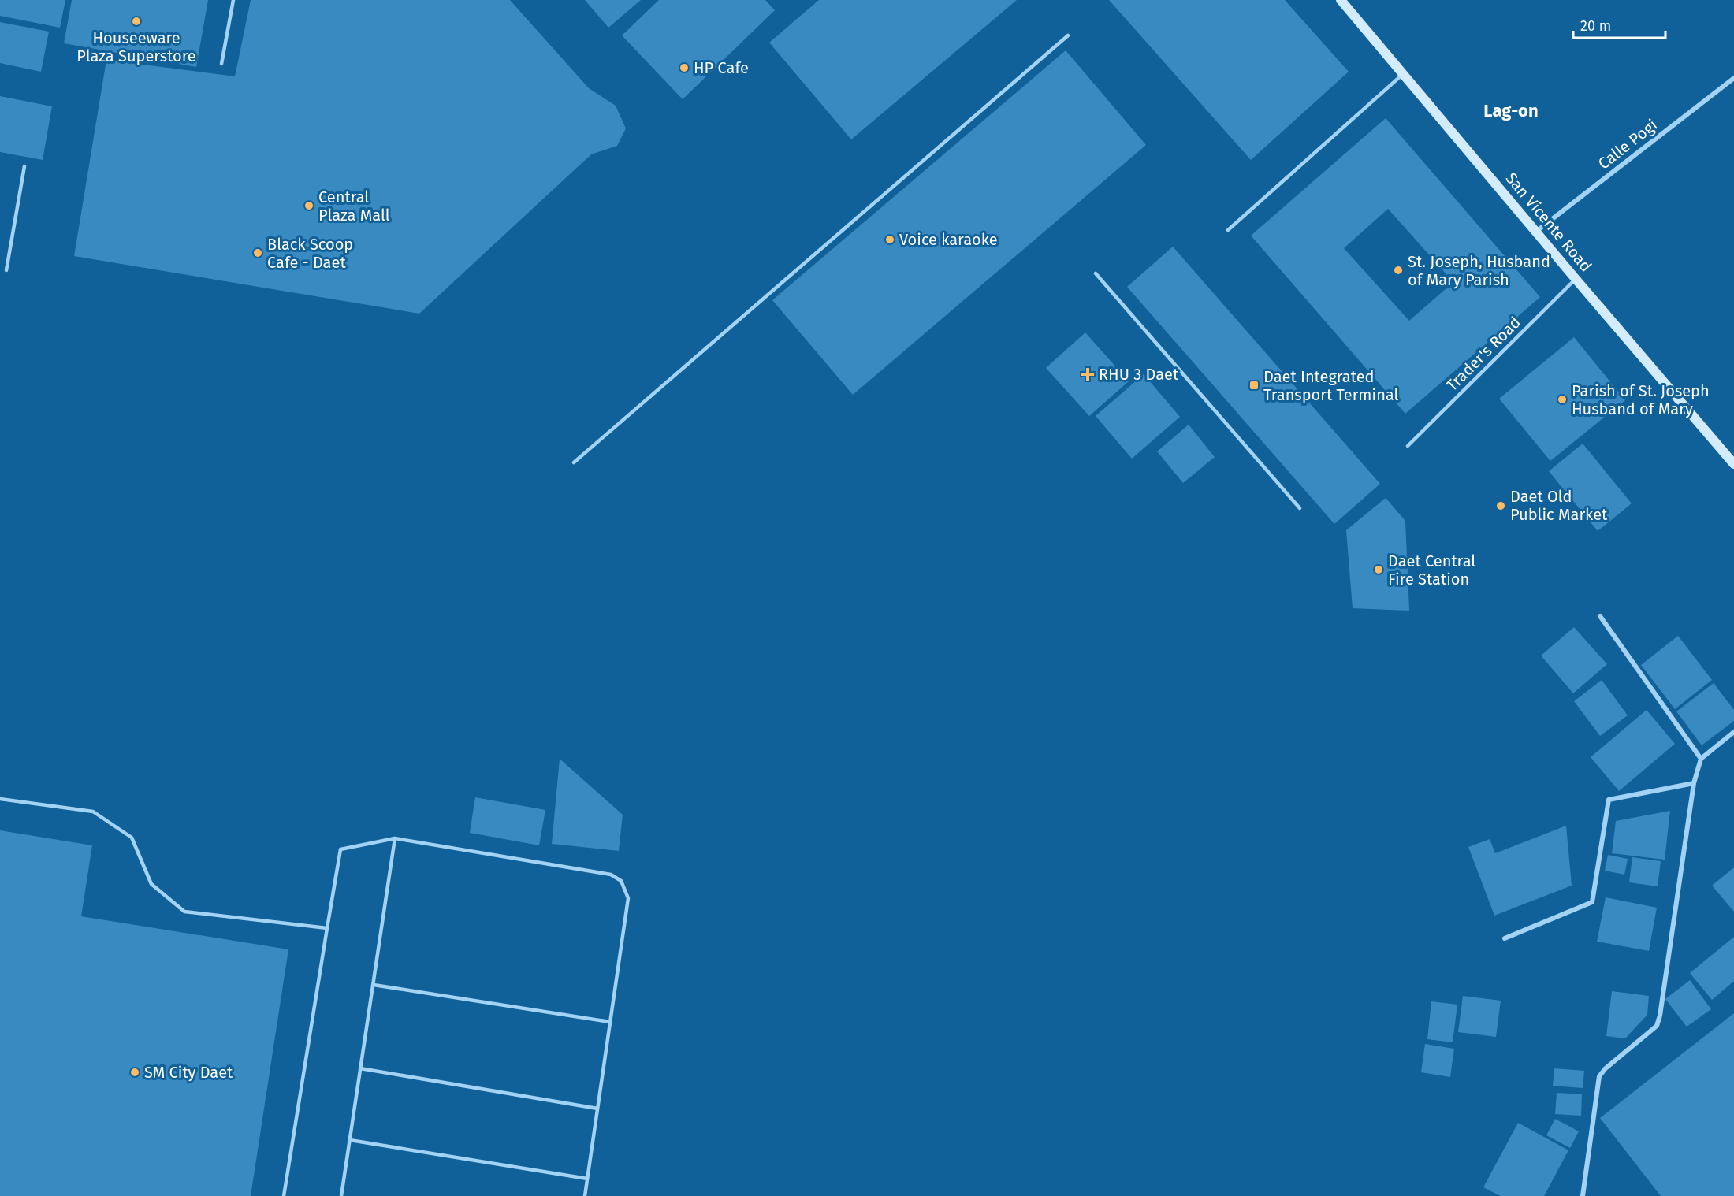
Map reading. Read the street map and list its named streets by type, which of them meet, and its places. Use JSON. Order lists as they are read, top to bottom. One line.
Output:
{"streets":{"main road":["San Vicente Road"],"street":["Calle Pogi"],"lane":["Trader's Road"]},"crossings":[["Calle Pogi","San Vicente Road"],["San Vicente Road","Trader's Road"]],"districts":["Lag-on"],"places":{"other":["Houseeware Plaza Superstore","HP Cafe","Central Plaza Mall","Voice karaoke","Black Scoop Cafe - Daet","St. Joseph, Husband of Mary Parish","Parish of St. Joseph Husband of Mary","Daet Old Public Market","Daet Central Fire Station","SM City Daet"],"health":["RHU 3 Daet"],"transit":["Daet Integrated Transport Terminal"]},"scale_bar":"20 m"}
